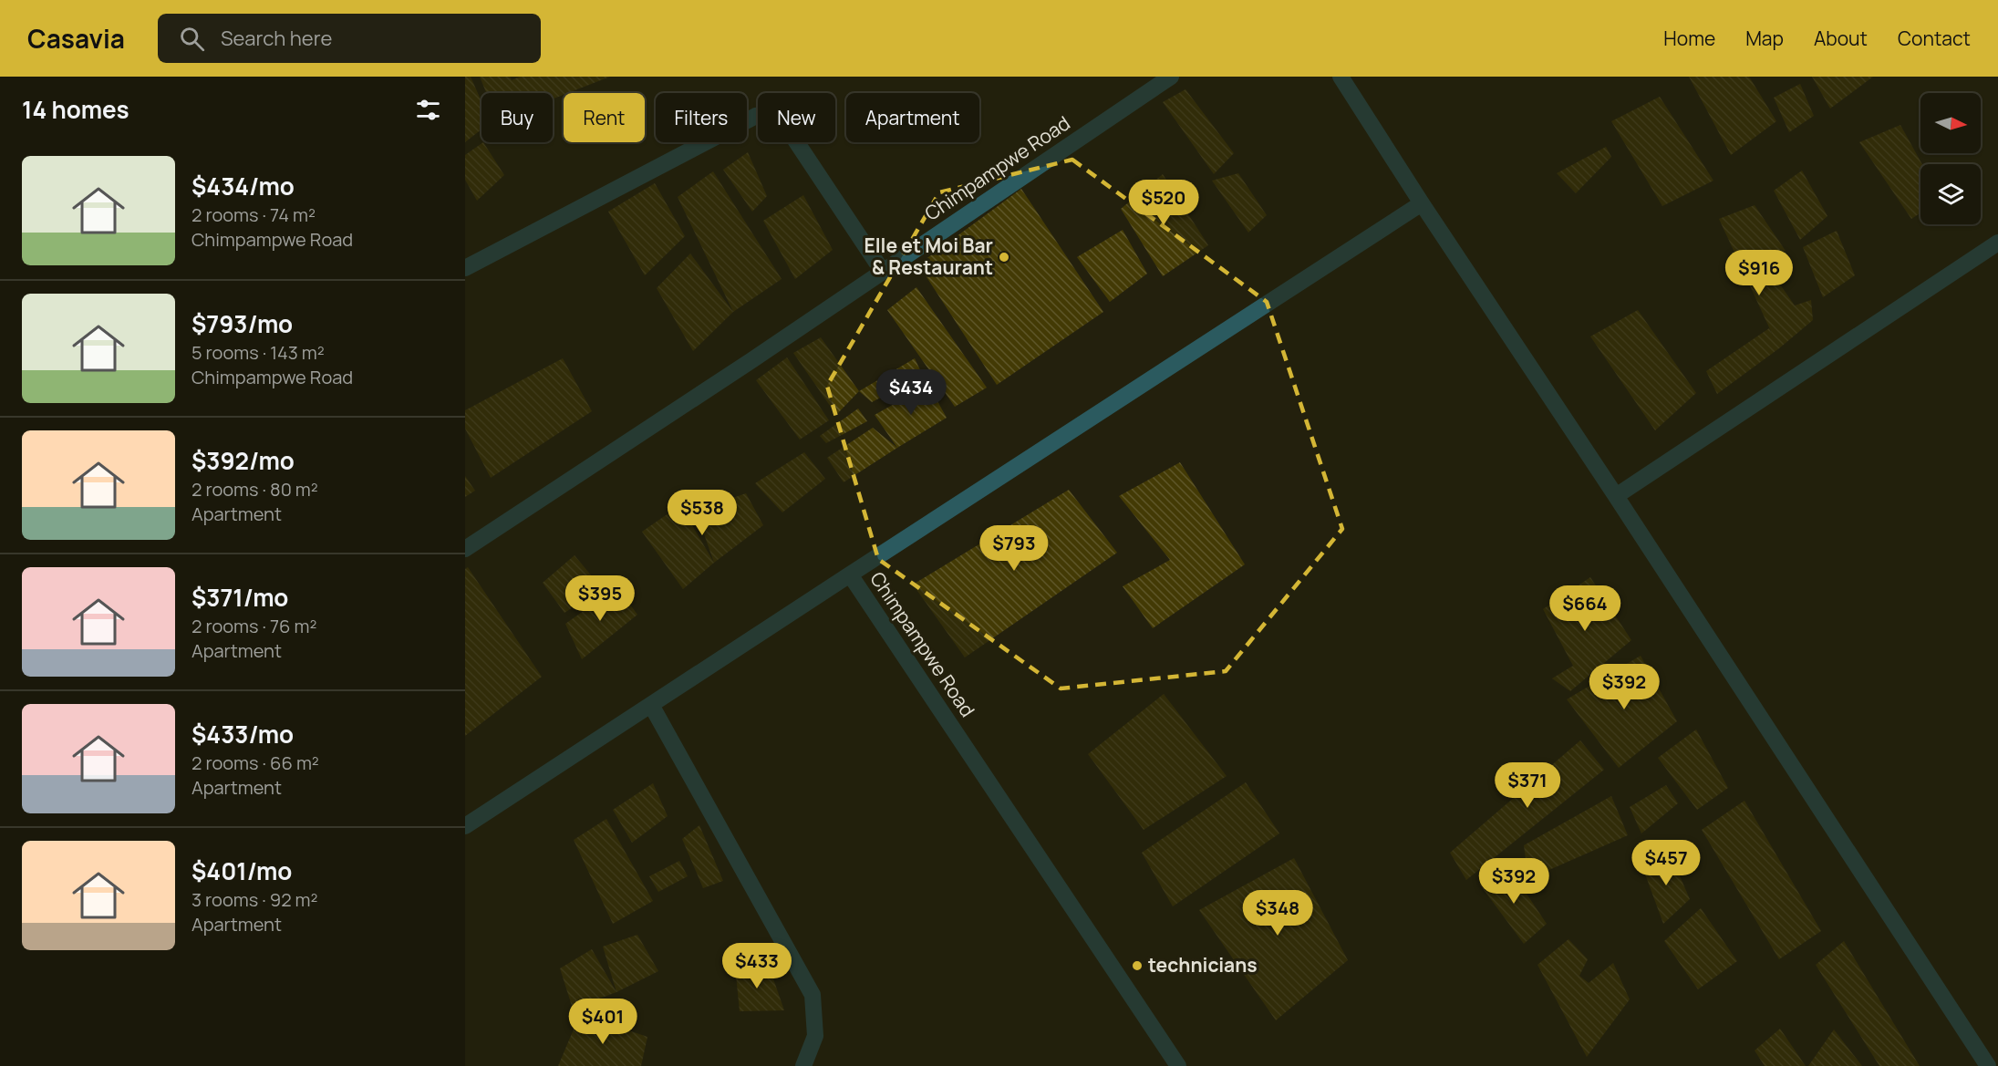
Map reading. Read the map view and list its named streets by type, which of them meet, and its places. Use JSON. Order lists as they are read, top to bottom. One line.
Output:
{"streets":{"street":["Chimpampwe Road"]},"places":["Elle et Moi Bar & Restaurant","technicians"],"north":"right","page":{"header":"Casavia","search":"Search here","nav":["Home","Map","About","Contact"],"heading":"14 homes","chip":["Buy","Rent","Filters","New","Apartment"],"list":[{"name":"$434/mo","note":"2 rooms · 74 m² · Chimpampwe Road"},{"name":"$793/mo","note":"5 rooms · 143 m² · Chimpampwe Road"},{"name":"$392/mo","note":"2 rooms · 80 m² · Apartment"},{"name":"$371/mo","note":"2 rooms · 76 m² · Apartment"},{"name":"$433/mo","note":"2 rooms · 66 m² · Apartment"},{"name":"$401/mo","note":"3 rooms · 92 m² · Apartment"}],"price":["$520","$916","$434","$538","$793","$395","$664","$392","$371","$457","$392","$348","$433","$401"]}}
